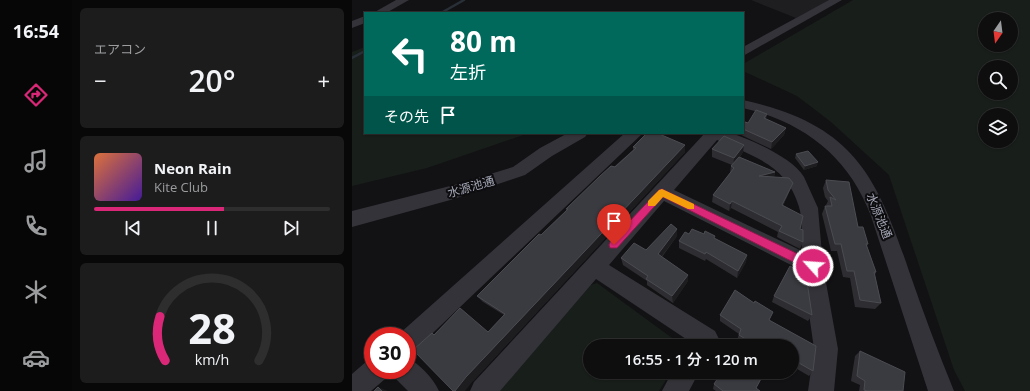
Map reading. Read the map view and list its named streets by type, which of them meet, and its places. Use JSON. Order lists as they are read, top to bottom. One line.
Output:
{"streets":{"street":["水源池通"]},"north":"bottom","page":{"tabs":"16:54","tile":"エアコン","turn":["80 m","左折"],"heat":["−","20°","+"],"then":"その先","song":["Neon Rain","Kite Club"],"limit":"30","trip":"16:55 · 1 分 · 120 m","gauge":["28","km/h"]}}
